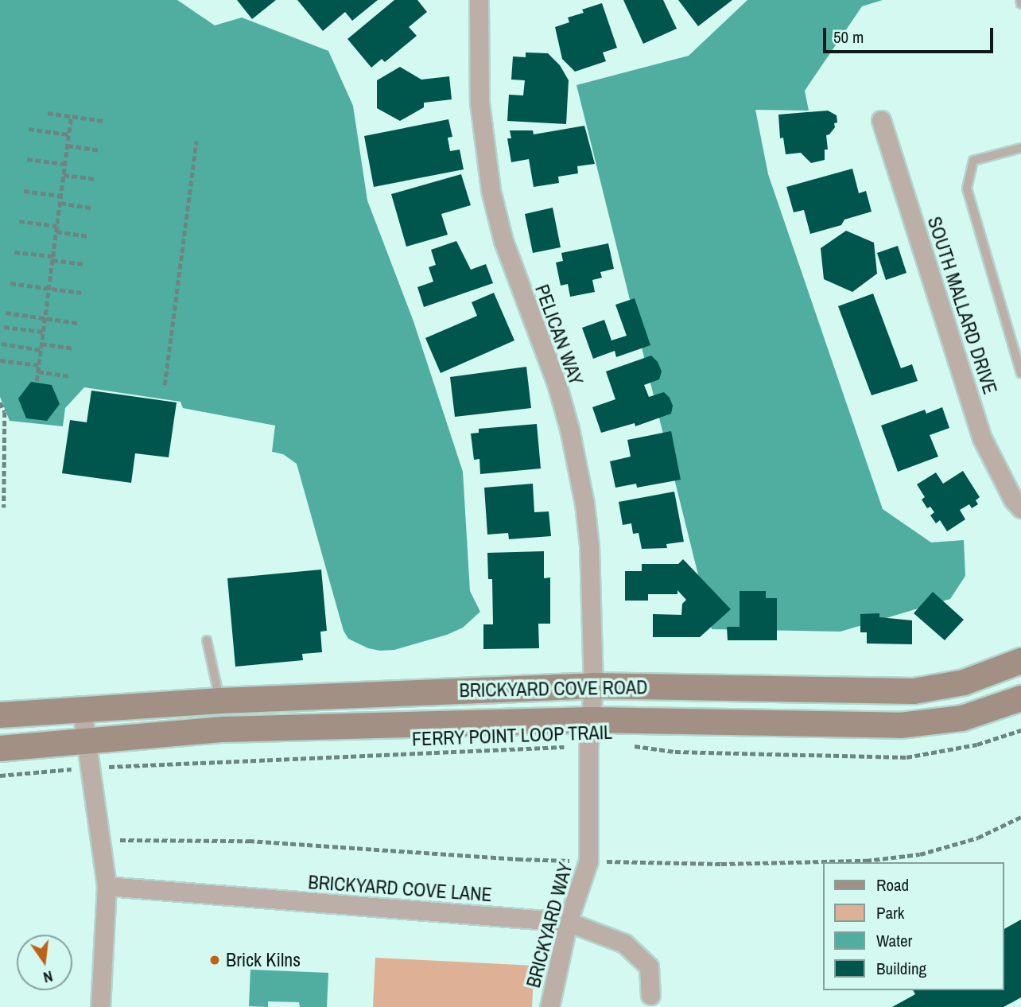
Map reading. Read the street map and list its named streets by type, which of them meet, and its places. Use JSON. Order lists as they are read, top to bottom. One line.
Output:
{"streets":{"street":["SOUTH MALLARD DRIVE","PELICAN WAY","BRICKYARD COVE ROAD","BRICKYARD COVE LANE","BRICKYARD WAY"],"path":["FERRY POINT LOOP TRAIL"]},"crossings":[["PELICAN WAY","BRICKYARD COVE ROAD"],["PELICAN WAY","BRICKYARD WAY"],["BRICKYARD COVE ROAD","BRICKYARD WAY"],["FERRY POINT LOOP TRAIL","BRICKYARD WAY"],["BRICKYARD COVE LANE","BRICKYARD WAY"]],"places":["Brick Kilns"],"legend":["Road","Park","Water","Building"],"scale_bar":"50 m","north":"bottom"}
